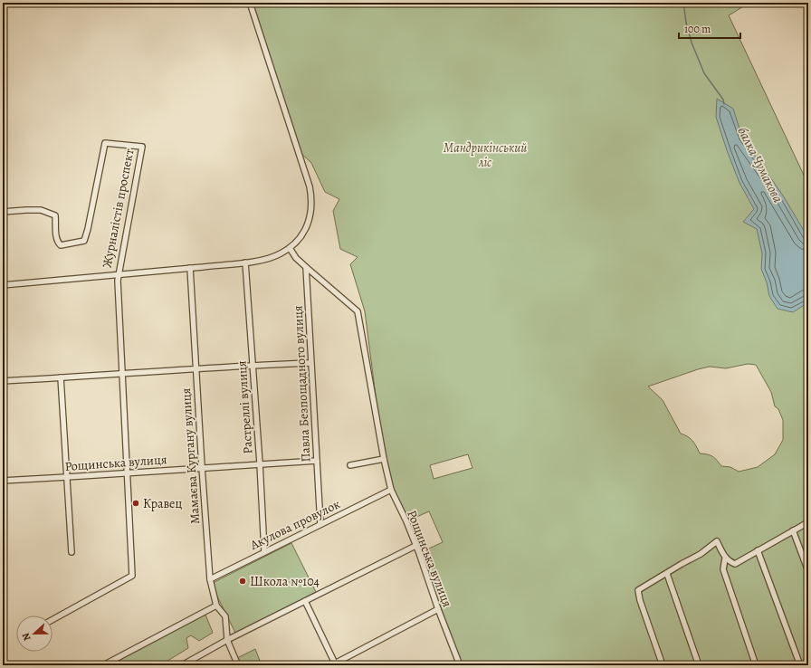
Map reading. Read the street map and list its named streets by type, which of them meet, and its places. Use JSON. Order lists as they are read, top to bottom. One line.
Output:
{"streets":{"street":["Журналістів проспект","Павла Безпощадного вулиця","Растреллі вулиця","Мамаєва Кургану вулиця","Рощинська вулиця","Акулова провулок"]},"crossings":[["Павла Безпощадного вулиця","Рощинська вулиця"],["Павла Безпощадного вулиця","Акулова провулок"],["Растреллі вулиця","Рощинська вулиця"],["Растреллі вулиця","Акулова провулок"],["Мамаєва Кургану вулиця","Рощинська вулиця"],["Мамаєва Кургану вулиця","Акулова провулок"],["Рощинська вулиця","Акулова провулок"]],"water":["балка Чумакова"],"parks":["Мандрикінський ліс"],"places":["Кравец","Школа №104"],"scale_bar":"100 m","north":"left"}
